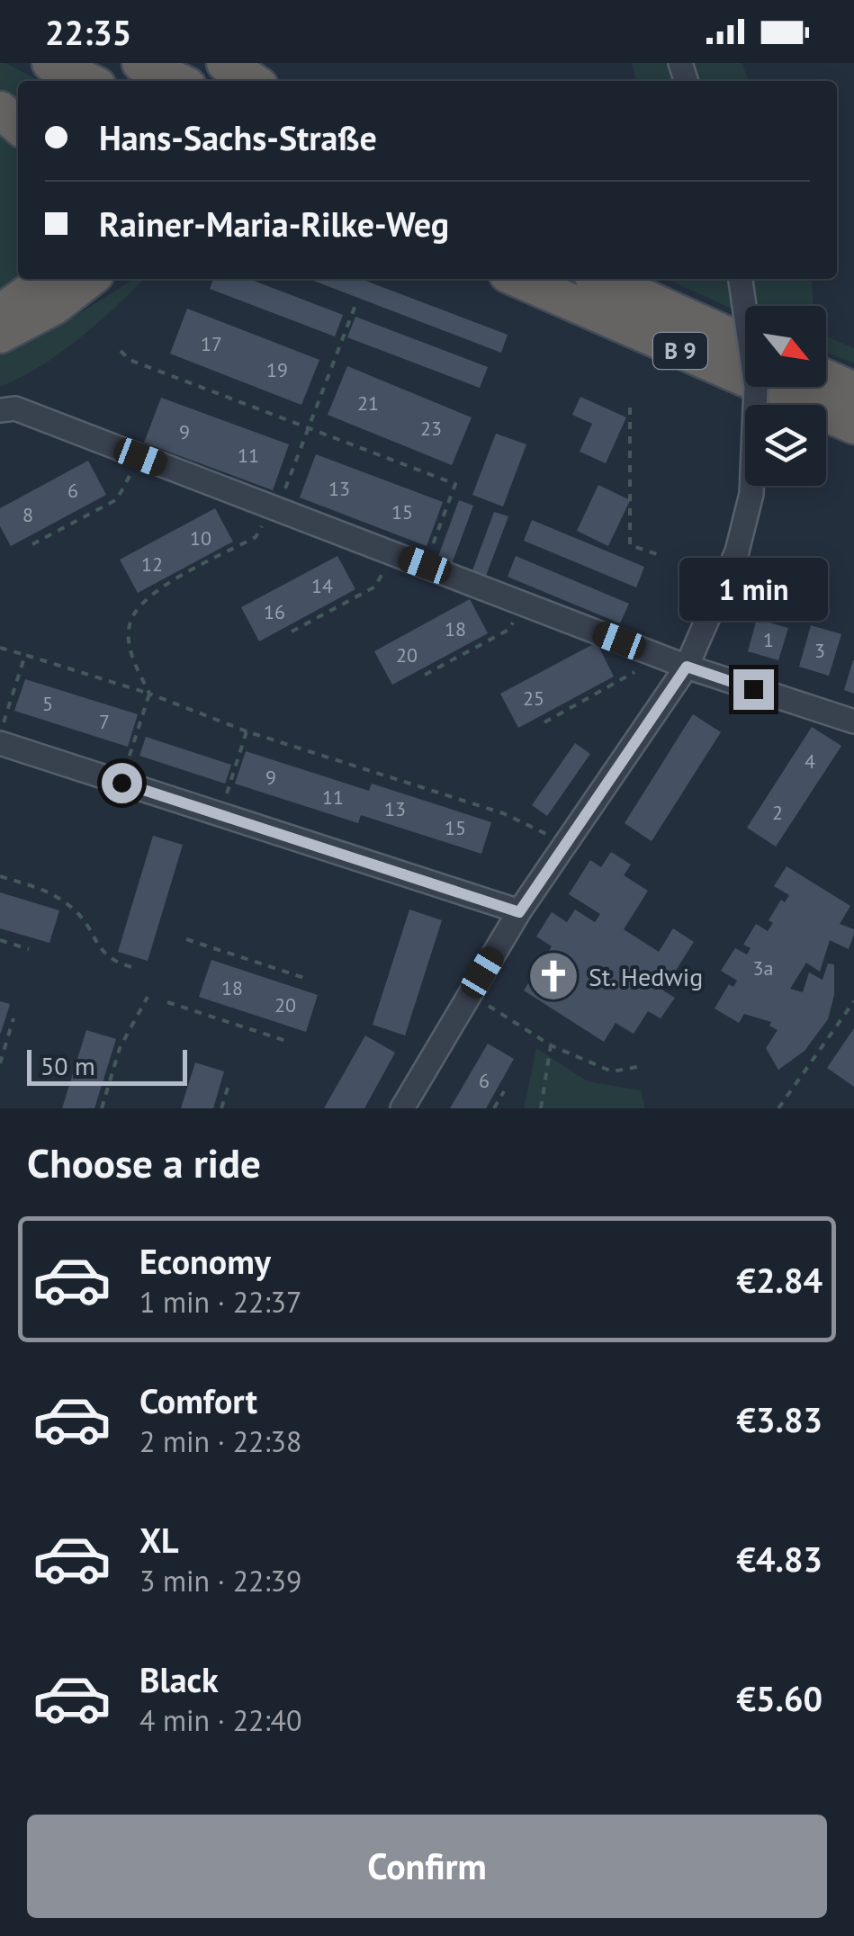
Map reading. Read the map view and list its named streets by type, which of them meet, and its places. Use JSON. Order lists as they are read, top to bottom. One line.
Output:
{"streets":{"highway":["B 9"]},"places":{"church":["St. Hedwig"]},"house_numbers":["17","19","21","23","9","11","13","6","15","8","10","12","14","16","18","1","3","20","25","5","7","4","9","11","13","2","15","3a","18","20","6"],"scale_bar":"50 m","north":"bottom right","page":{"status":"22:35","banner":["Hans-Sachs-Straße","Rainer-Maria-Rilke-Weg"],"bubble":"1 min","scale":"50 m","heading":"Choose a ride","list":[{"name":"Economy","note":"1 min · 22:37","value":"€2.84"},{"name":"Comfort","note":"2 min · 22:38","value":"€3.83"},{"name":"XL","note":"3 min · 22:39","value":"€4.83"},{"name":"Black","note":"4 min · 22:40","value":"€5.60"}],"buttons":"Confirm"}}
